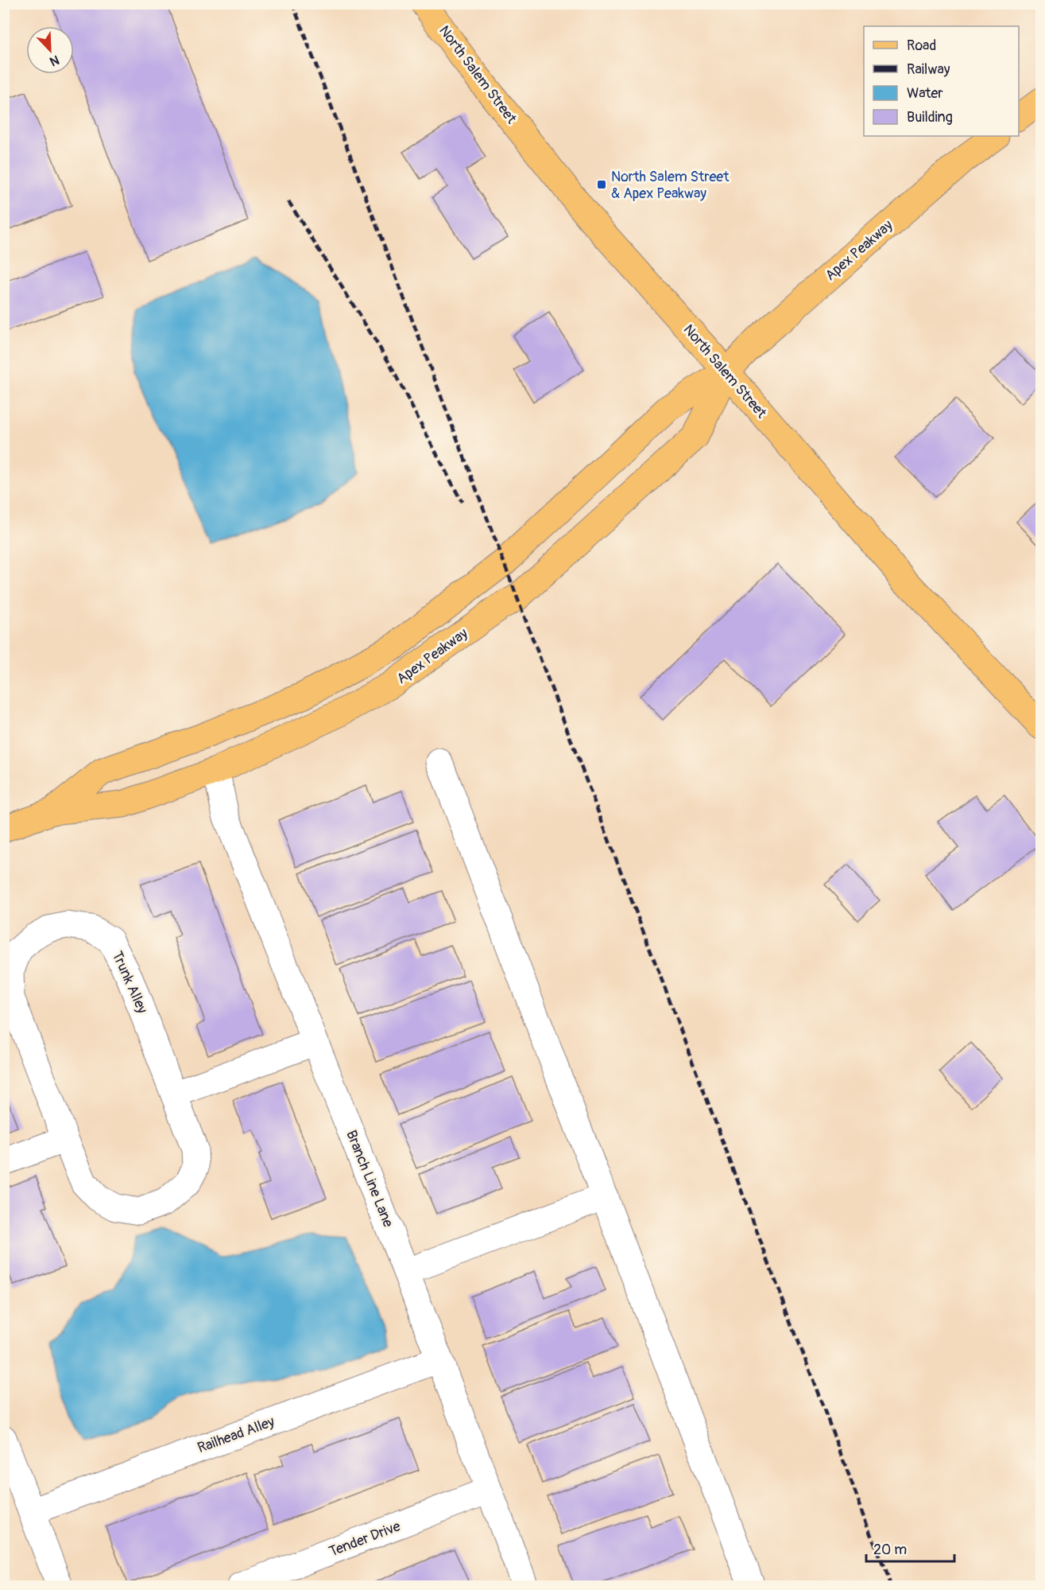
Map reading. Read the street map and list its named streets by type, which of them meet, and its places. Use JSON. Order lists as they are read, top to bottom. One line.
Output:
{"streets":{"main road":["North Salem Street","Apex Peakway"],"street":["Trunk Alley","Branch Line Lane","Railhead Alley","Tender Drive"]},"crossings":[["North Salem Street","Apex Peakway"],["Apex Peakway","Branch Line Lane"],["Branch Line Lane","Railhead Alley"],["Branch Line Lane","Tender Drive"]],"places":{"transit":["North Salem Street & Apex Peakway"]},"legend":["Road","Railway","Water","Building"],"scale_bar":"20 m","north":"bottom right"}
